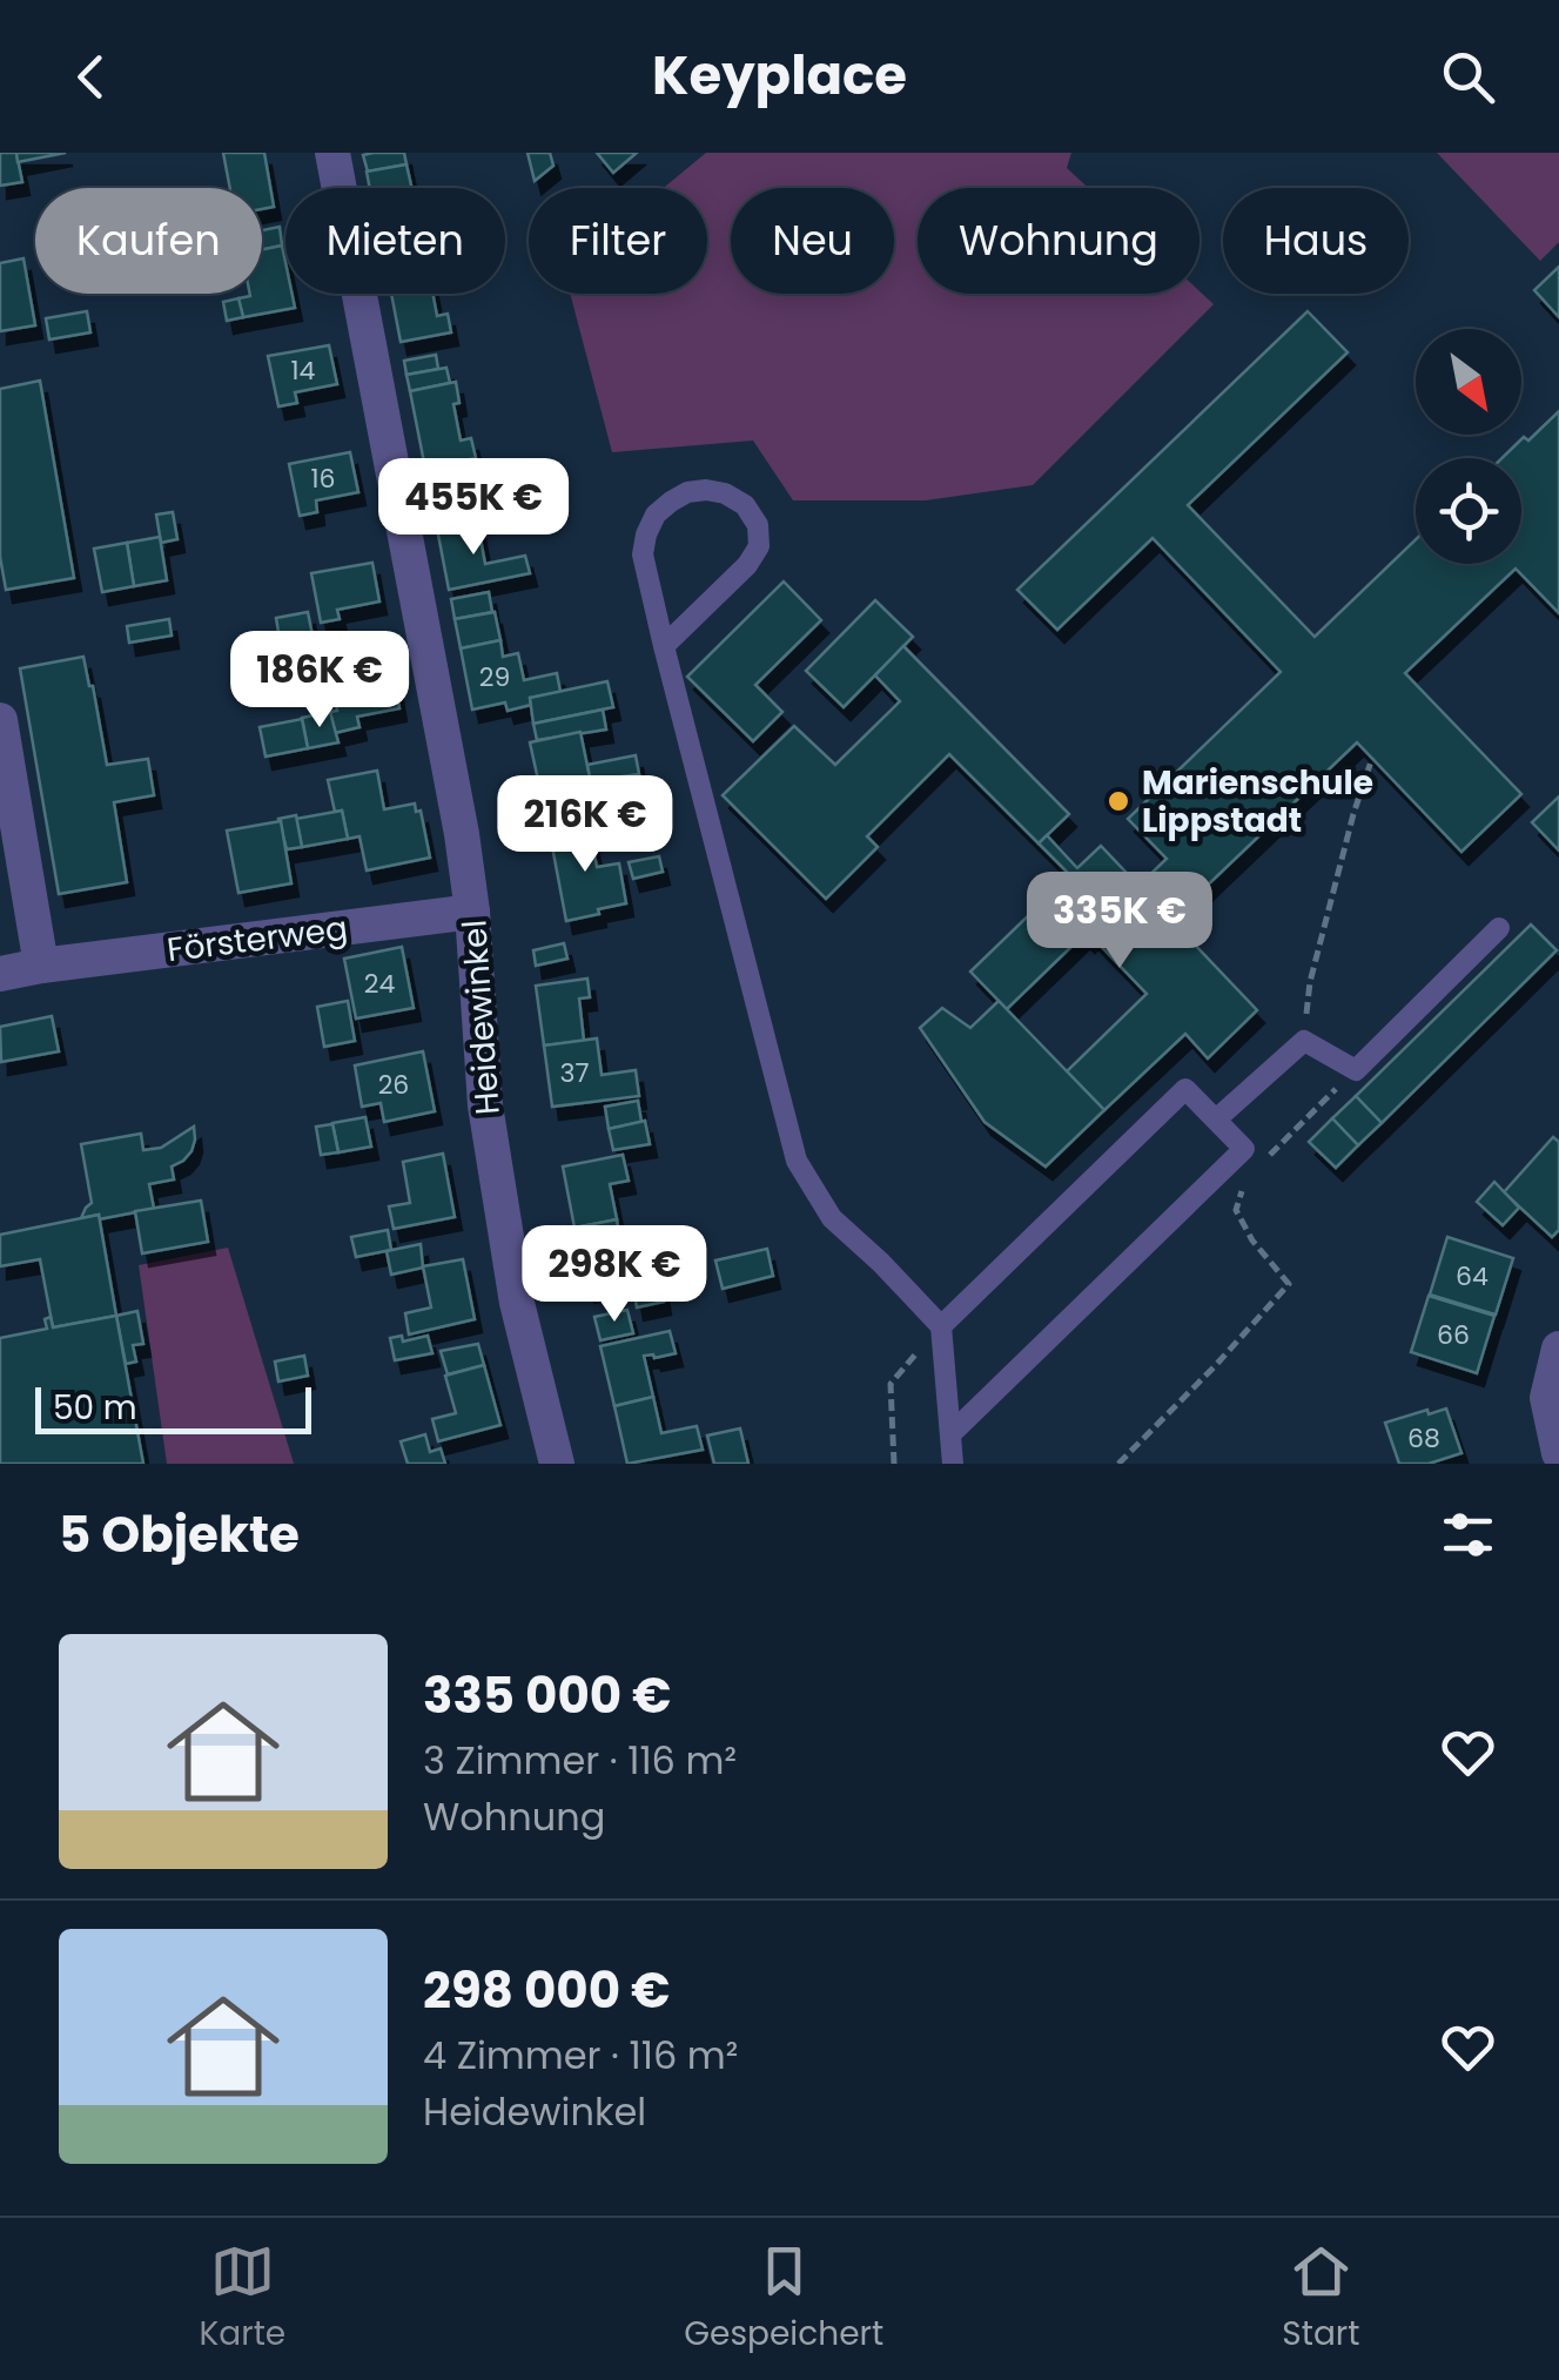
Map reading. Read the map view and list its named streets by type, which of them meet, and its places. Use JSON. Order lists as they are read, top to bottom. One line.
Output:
{"streets":{"street":["Försterweg","Heidewinkel"]},"crossings":[["Försterweg","Heidewinkel"]],"places":["Marienschule Lippstadt"],"house_numbers":["14","16","29","24","37","26","64","66","68"],"scale_bar":"50 m","north":"bottom right","page":{"header":"Keyplace","chip":["Kaufen","Mieten","Filter","Neu","Wohnung","Haus"],"price":["455K €","186K €","216K €","335K €","298K €"],"scale":"50 m","heading":"5 Objekte","list":[{"name":"335 000 €","note":"3 Zimmer · 116 m² · Wohnung"},{"name":"298 000 €","note":"4 Zimmer · 116 m² · Heidewinkel"}],"tabs":["Karte","Gespeichert","Start"]}}
